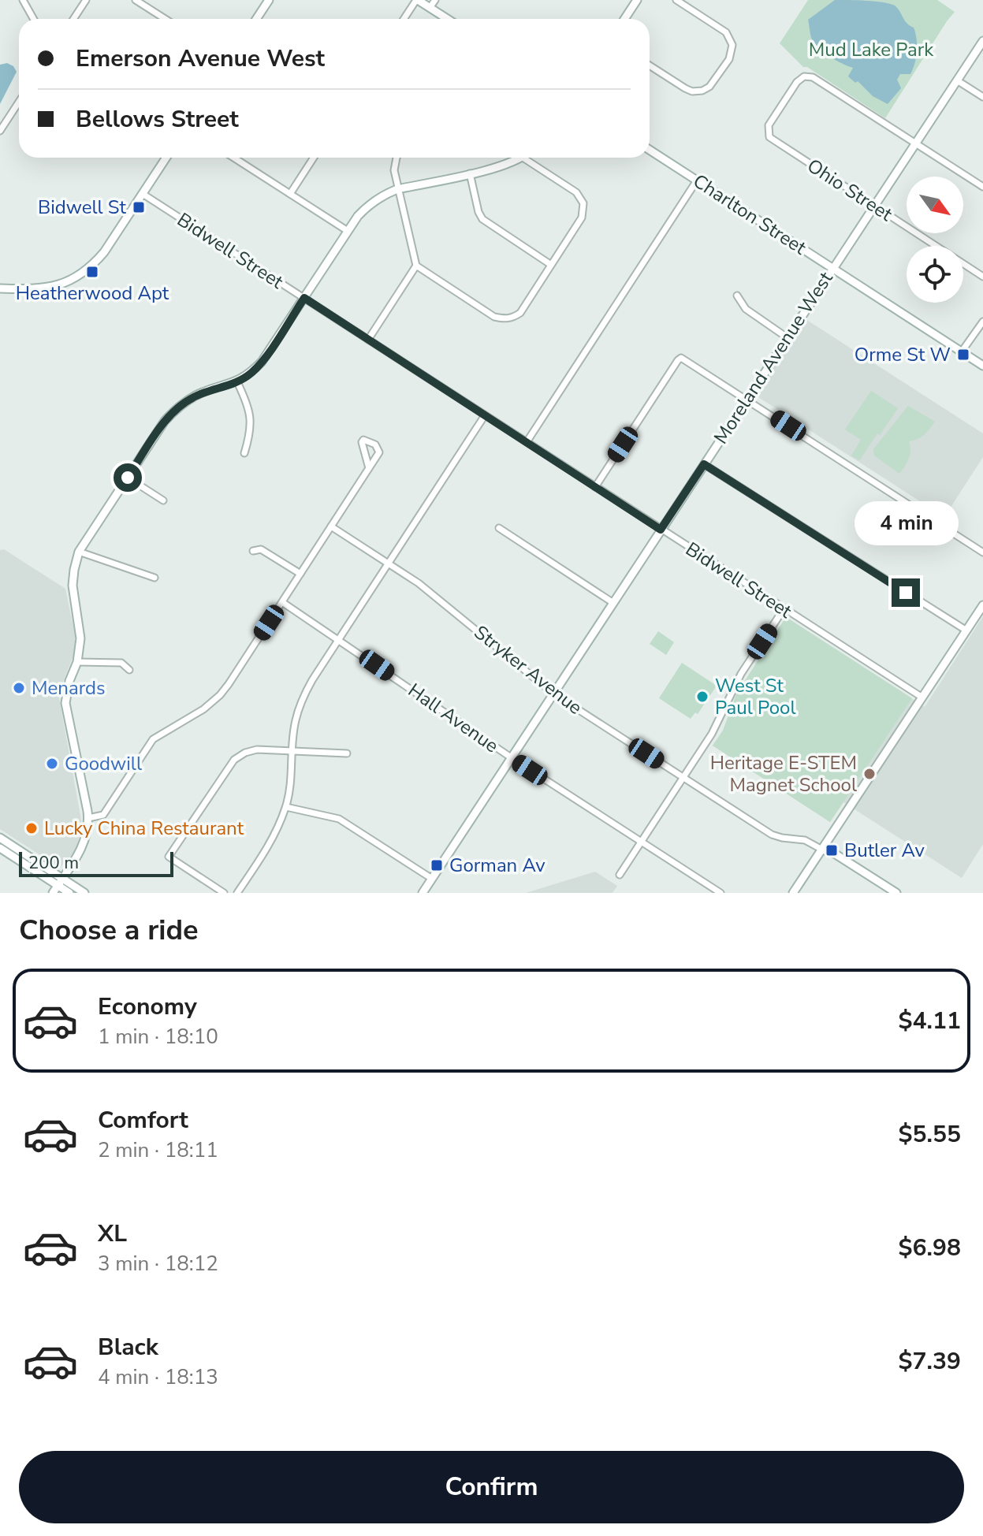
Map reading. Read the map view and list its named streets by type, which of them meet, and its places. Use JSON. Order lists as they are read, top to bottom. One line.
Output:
{"streets":{"street":["Ohio Street","Charlton Street","Bidwell Street","Moreland Avenue West","Stryker Avenue","Hall Avenue"]},"crossings":[["Ohio Street","Moreland Avenue West"],["Charlton Street","Moreland Avenue West"],["Bidwell Street","Moreland Avenue West"],["Moreland Avenue West","Stryker Avenue"],["Moreland Avenue West","Hall Avenue"]],"parks":["Mud Lake Park"],"places":{"transit":["Bidwell St","Heatherwood Apt","Orme St W","Butler Av","Gorman Av"],"other":["Menards","West St Paul Pool","Goodwill","Heritage E-STEM Magnet School","Lucky China Restaurant"]},"scale_bar":"200 m","north":"bottom right","page":{"banner":["Emerson Avenue West","Bellows Street"],"bubble":"4 min","scale":"200 m","heading":"Choose a ride","list":[{"name":"Economy","note":"1 min · 18:10","value":"$4.11"},{"name":"Comfort","note":"2 min · 18:11","value":"$5.55"},{"name":"XL","note":"3 min · 18:12","value":"$6.98"},{"name":"Black","note":"4 min · 18:13","value":"$7.39"}],"buttons":"Confirm"}}
